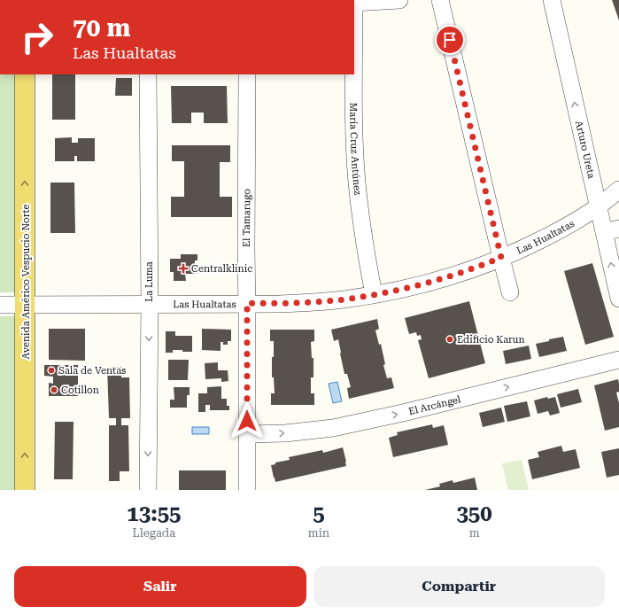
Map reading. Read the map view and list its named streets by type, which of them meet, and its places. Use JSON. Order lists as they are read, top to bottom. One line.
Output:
{"streets":{"main road":["Avenida Américo Vespucio Norte"],"street":["María Cruz Antúnez","Arturo Ureta","El Tamarugo","Las Hualtatas","La Luma","El Arcángel"]},"crossings":[["María Cruz Antúnez","Las Hualtatas"],["Arturo Ureta","Las Hualtatas"],["El Tamarugo","Las Hualtatas"],["El Tamarugo","El Arcángel"],["Las Hualtatas","Avenida Américo Vespucio Norte"],["Las Hualtatas","La Luma"]],"one_way":["Avenida Américo Vespucio Norte","La Luma","El Arcángel"],"places":{"health":["Centralklinic"],"other":["Edificio Karun","Sala de Ventas","Cotillon"]},"page":{"turn":["70 m","Las Hualtatas"],"eta":["13:55","Llegada","5","min","350","m"],"buttons":["Salir","Compartir"]}}
